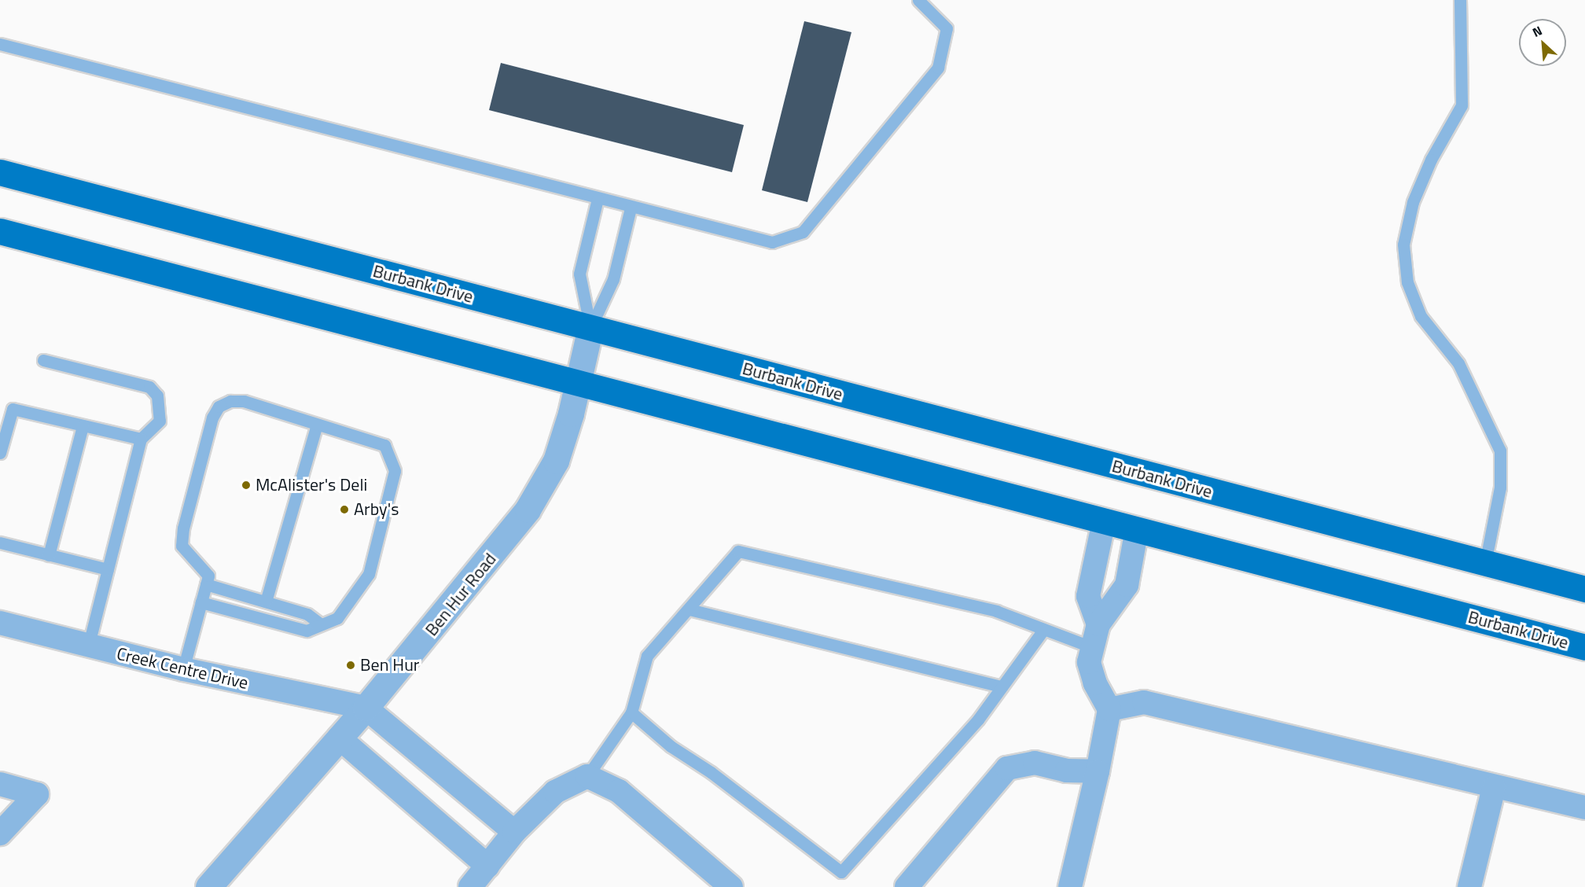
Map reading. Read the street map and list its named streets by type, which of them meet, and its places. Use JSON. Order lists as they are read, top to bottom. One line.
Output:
{"streets":{"main road":["Burbank Drive"],"street":["Ben Hur Road","Creek Centre Drive"]},"crossings":[["Burbank Drive","Ben Hur Road"],["Ben Hur Road","Creek Centre Drive"]],"places":["McAlister's Deli","Arby's","Ben Hur"],"north":"top left"}
